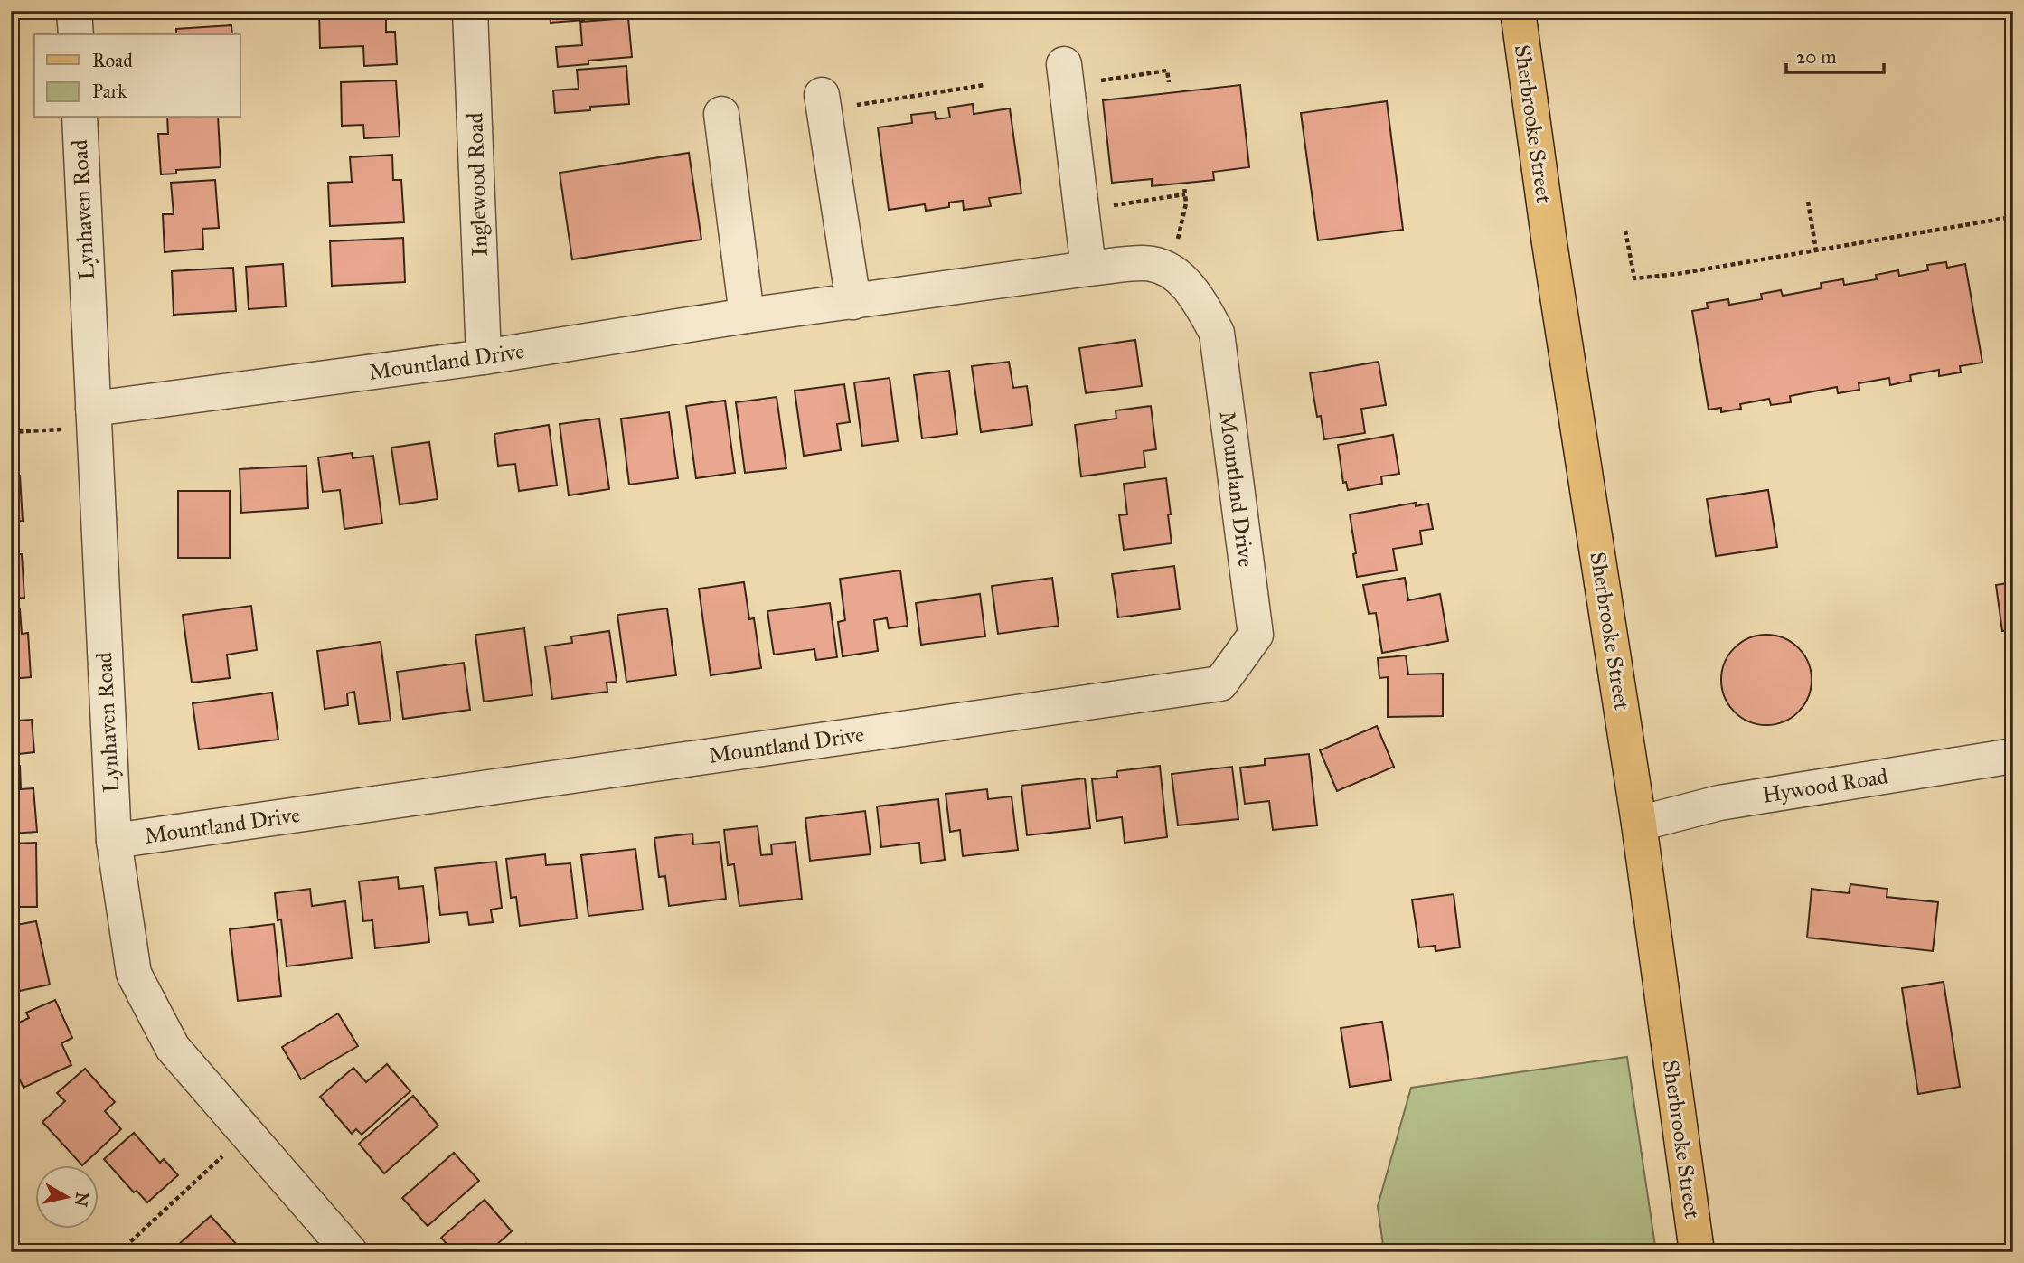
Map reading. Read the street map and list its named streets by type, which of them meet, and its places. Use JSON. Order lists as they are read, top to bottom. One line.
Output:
{"streets":{"main road":["Sherbrooke Street"],"street":["Inglewood Road","Lynhaven Road","Mountland Drive","Hywood Road"]},"crossings":[["Sherbrooke Street","Hywood Road"],["Inglewood Road","Mountland Drive"],["Lynhaven Road","Mountland Drive"]],"legend":["Road","Park"],"scale_bar":"20 m","north":"right"}
